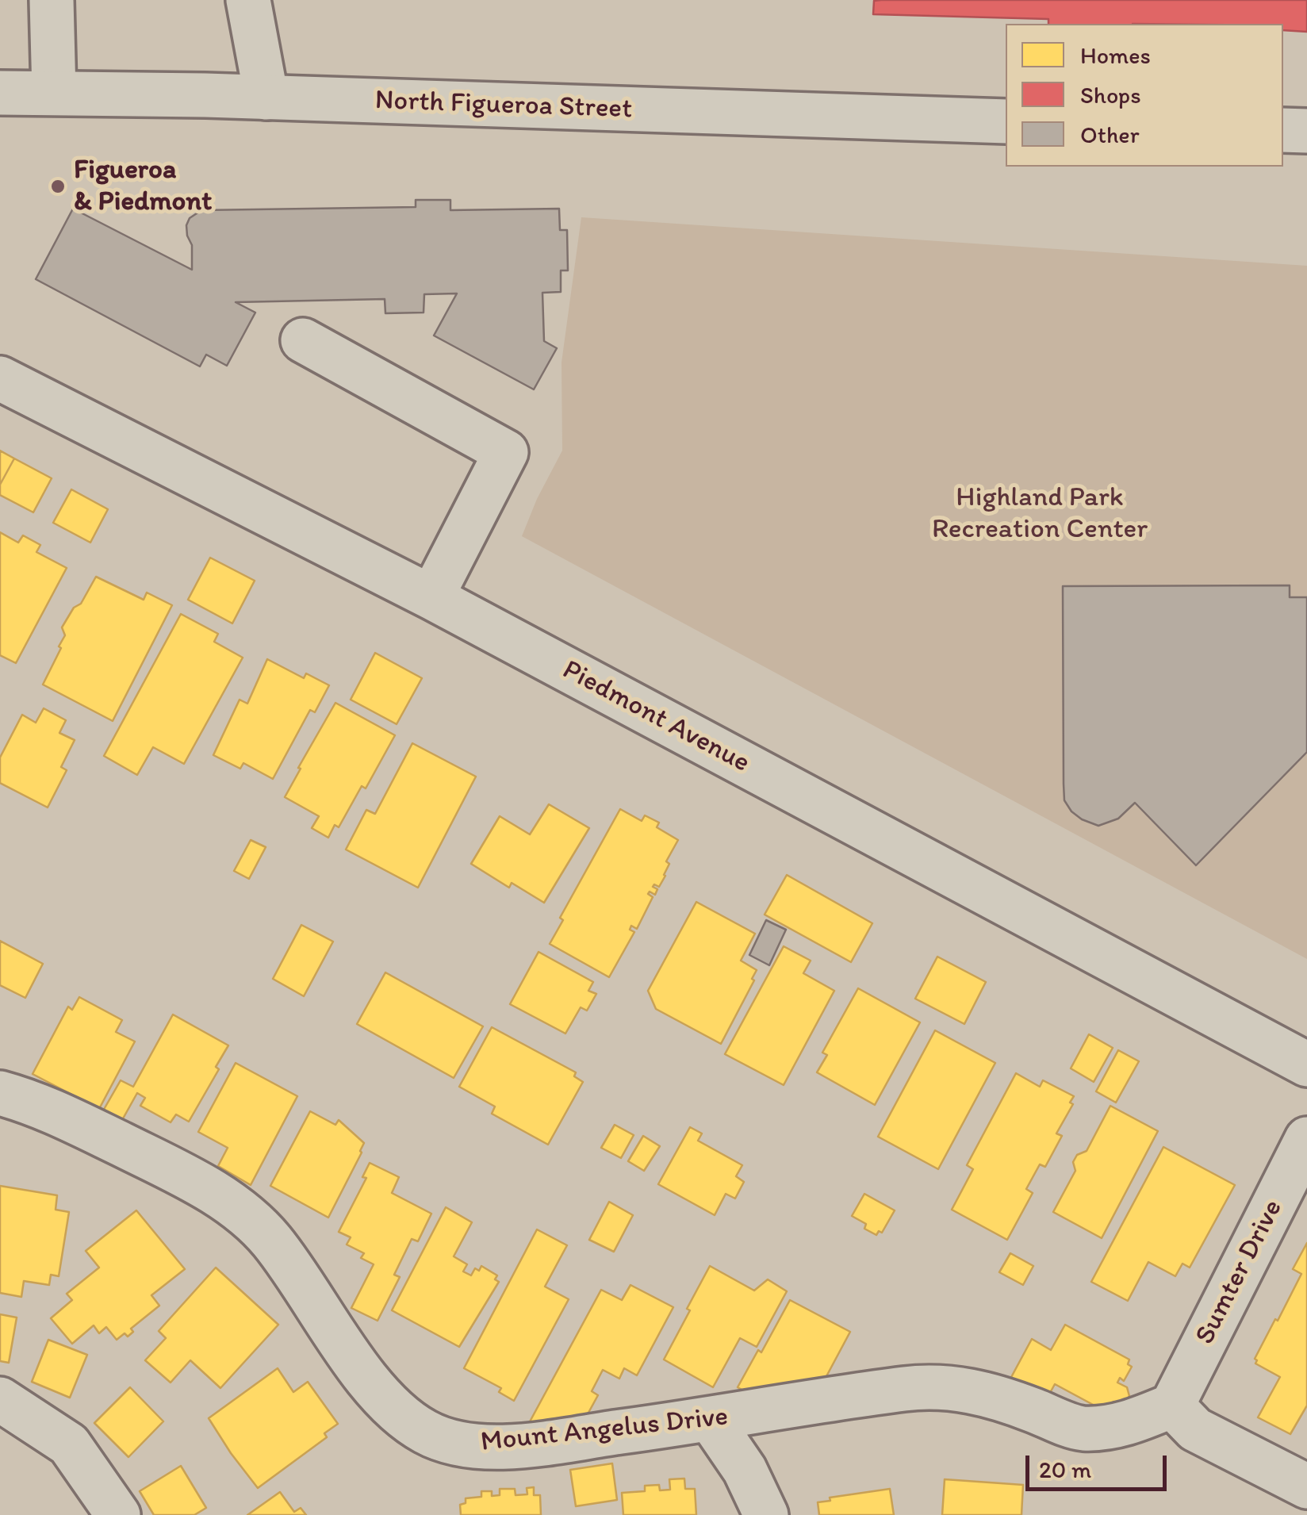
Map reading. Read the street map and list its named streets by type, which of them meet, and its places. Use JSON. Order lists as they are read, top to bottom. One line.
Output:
{"streets":{"street":["North Figueroa Street","Piedmont Avenue","Sumter Drive","Mount Angelus Drive"]},"crossings":[["Sumter Drive","Mount Angelus Drive"]],"parks":["Highland Park Recreation Center"],"places":["Figueroa & Piedmont"],"legend":["Homes","Shops","Other"],"scale_bar":"20 m"}
